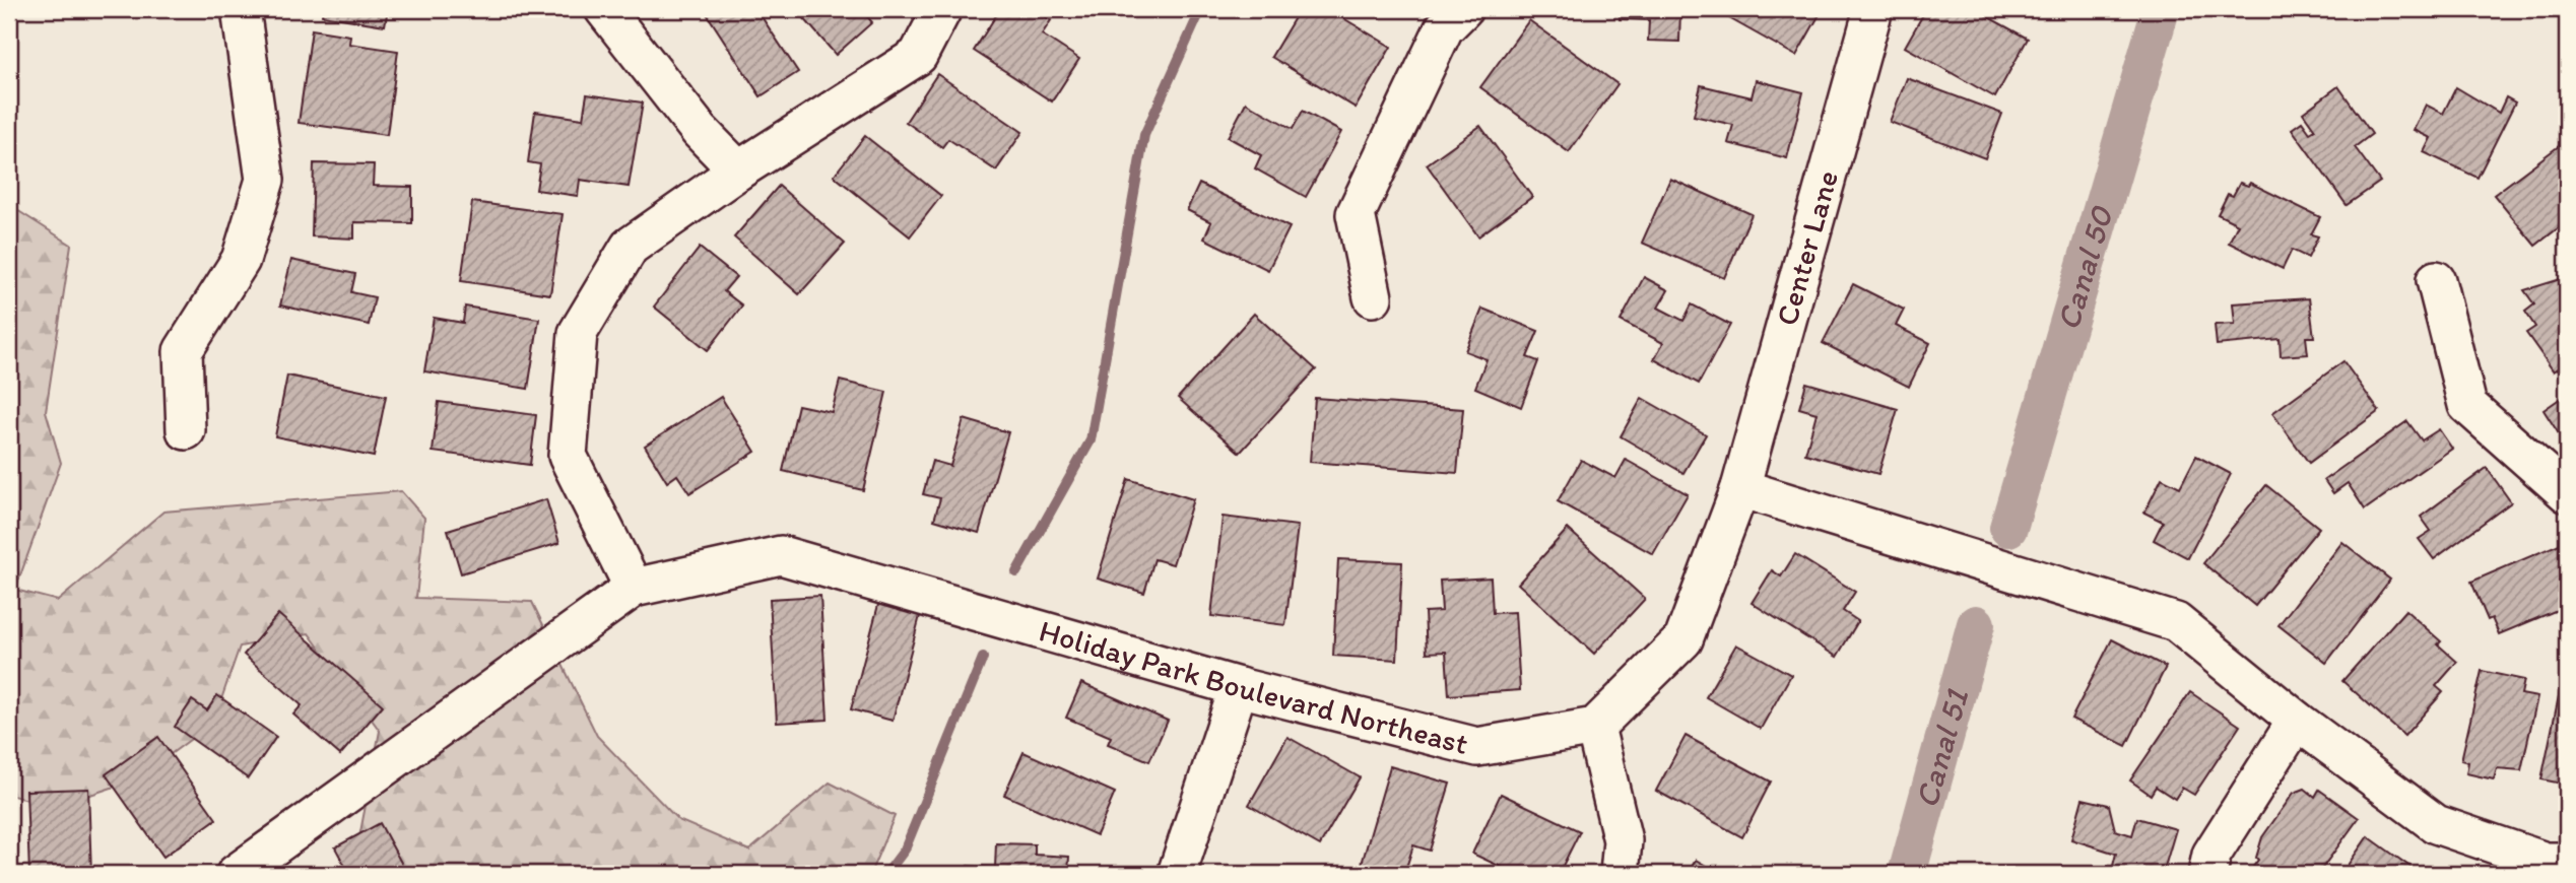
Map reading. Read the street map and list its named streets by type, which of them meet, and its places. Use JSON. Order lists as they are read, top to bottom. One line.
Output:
{"streets":{"street":["Center Lane","Holiday Park Boulevard Northeast"]},"water":["Canal 50","Canal 51"]}
